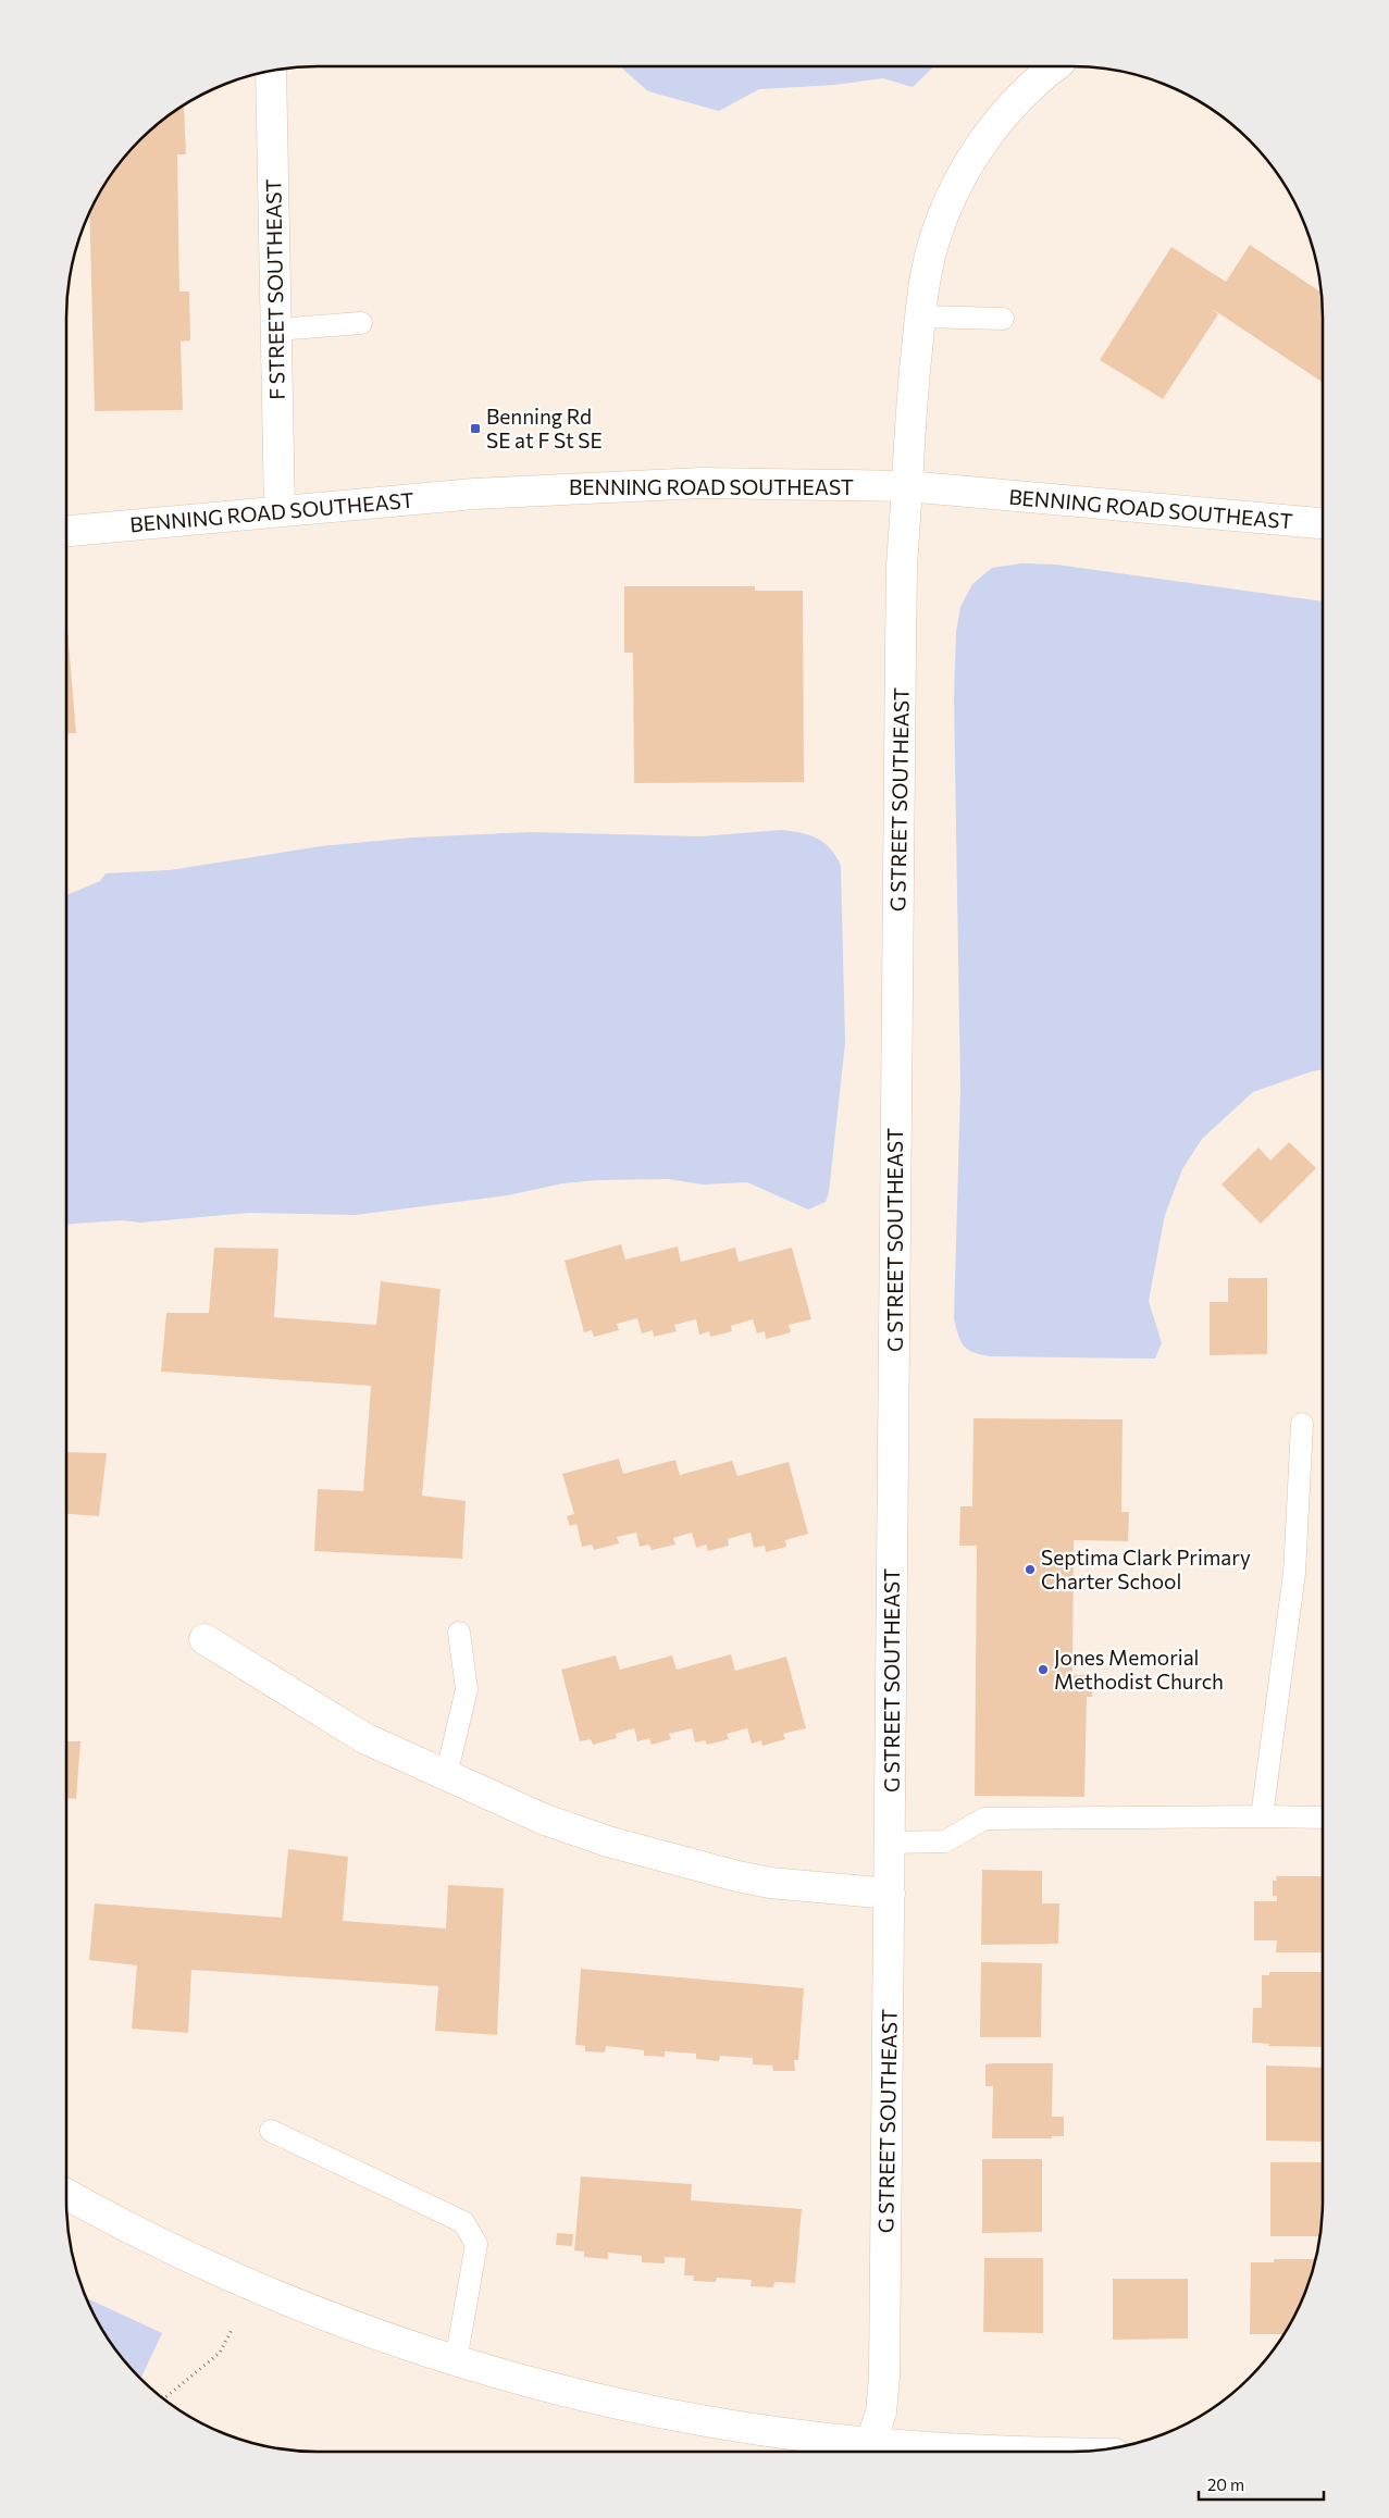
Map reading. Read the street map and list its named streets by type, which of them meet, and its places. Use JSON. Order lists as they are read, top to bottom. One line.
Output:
{"streets":{"street":["F STREET SOUTHEAST","BENNING ROAD SOUTHEAST","G STREET SOUTHEAST"]},"crossings":[["F STREET SOUTHEAST","BENNING ROAD SOUTHEAST"],["BENNING ROAD SOUTHEAST","G STREET SOUTHEAST"]],"places":{"transit":["Benning Rd SE at F St SE"],"other":["Septima Clark Primary Charter School","Jones Memorial Methodist Church"]},"scale_bar":"20 m"}
